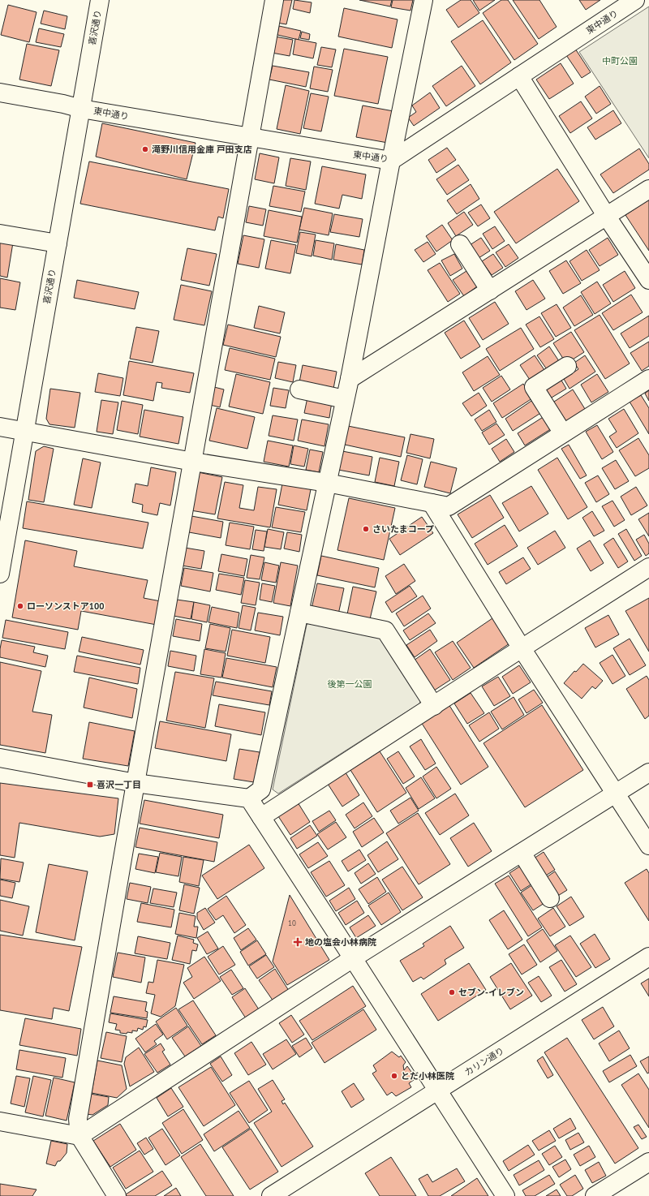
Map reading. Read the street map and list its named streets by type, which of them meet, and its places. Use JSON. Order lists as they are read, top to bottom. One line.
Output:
{"streets":{"street":["東中通り","喜沢通り","カリン通り"]},"crossings":[["東中通り","喜沢通り"]],"parks":["中町公園","後第一公園"],"places":{"other":["滝野川信用金庫 戸田支店","さいたまコープ","ローソンストア100","セブン-イレブン","とだ小林医院"],"transit":["喜沢一丁目"],"health":["地の塩会小林病院"]},"house_numbers":["10"]}
